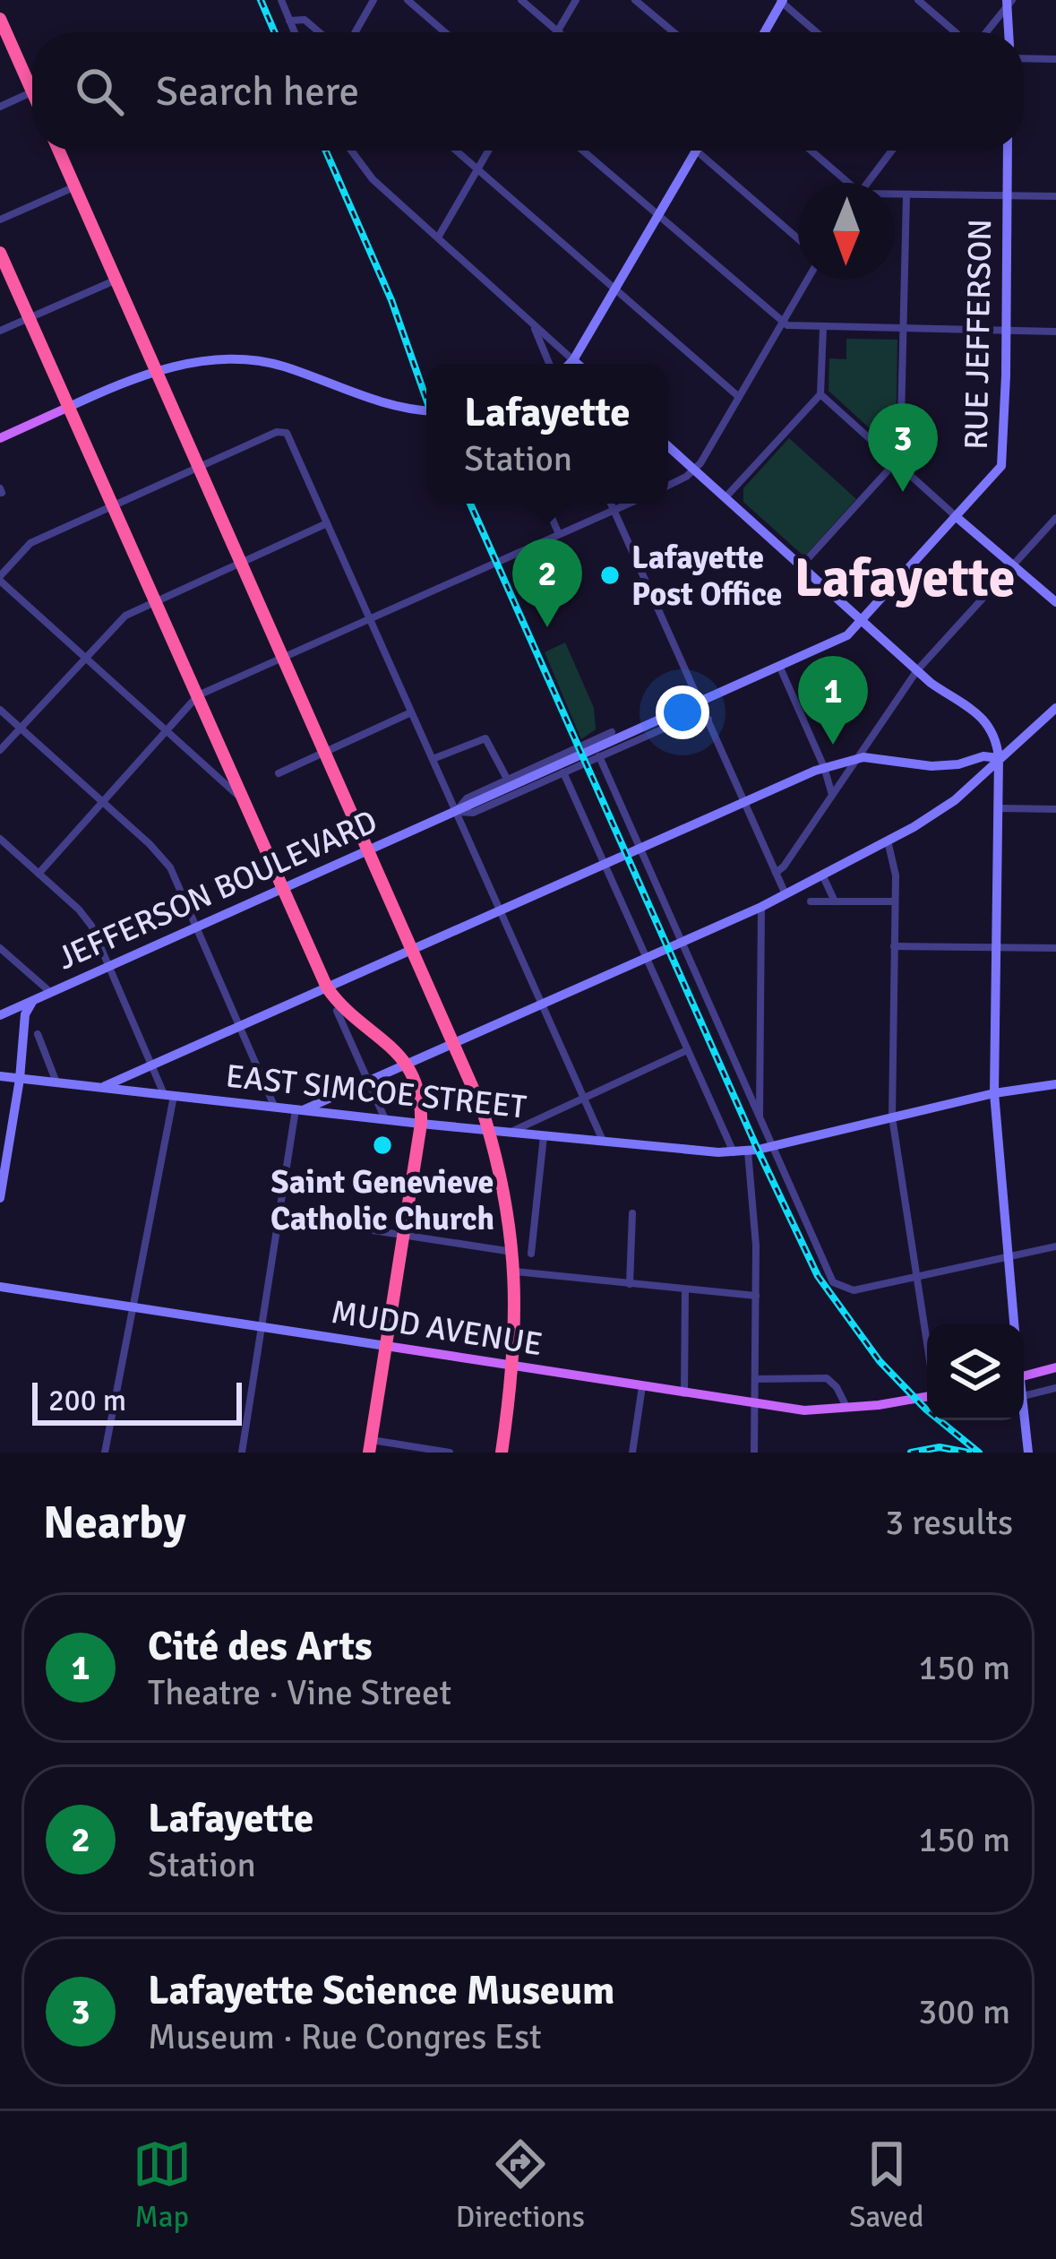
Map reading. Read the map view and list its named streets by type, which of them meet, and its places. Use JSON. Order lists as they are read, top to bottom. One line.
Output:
{"streets":{"main road":["MUDD AVENUE"],"street":["RUE JEFFERSON","JEFFERSON BOULEVARD","EAST SIMCOE STREET"]},"crossings":[["RUE JEFFERSON","JEFFERSON BOULEVARD"]],"districts":["Lafayette"],"places":["Lafayette Post Office","Saint Genevieve Catholic Church"],"scale_bar":"200 m","north":"bottom","page":{"search":"Search here","popup":["Lafayette","Station"],"pins":["3","2","1"],"scale":"200 m","heading":["Nearby","3 results"],"list":[{"mark":"1","name":"Cité des Arts","note":"Theatre · Vine Street","value":"150 m"},{"mark":"2","name":"Lafayette","note":"Station","value":"150 m"},{"mark":"3","name":"Lafayette Science Museum","note":"Museum · Rue Congres Est","value":"300 m"}],"nav":["Map","Directions","Saved"]}}
